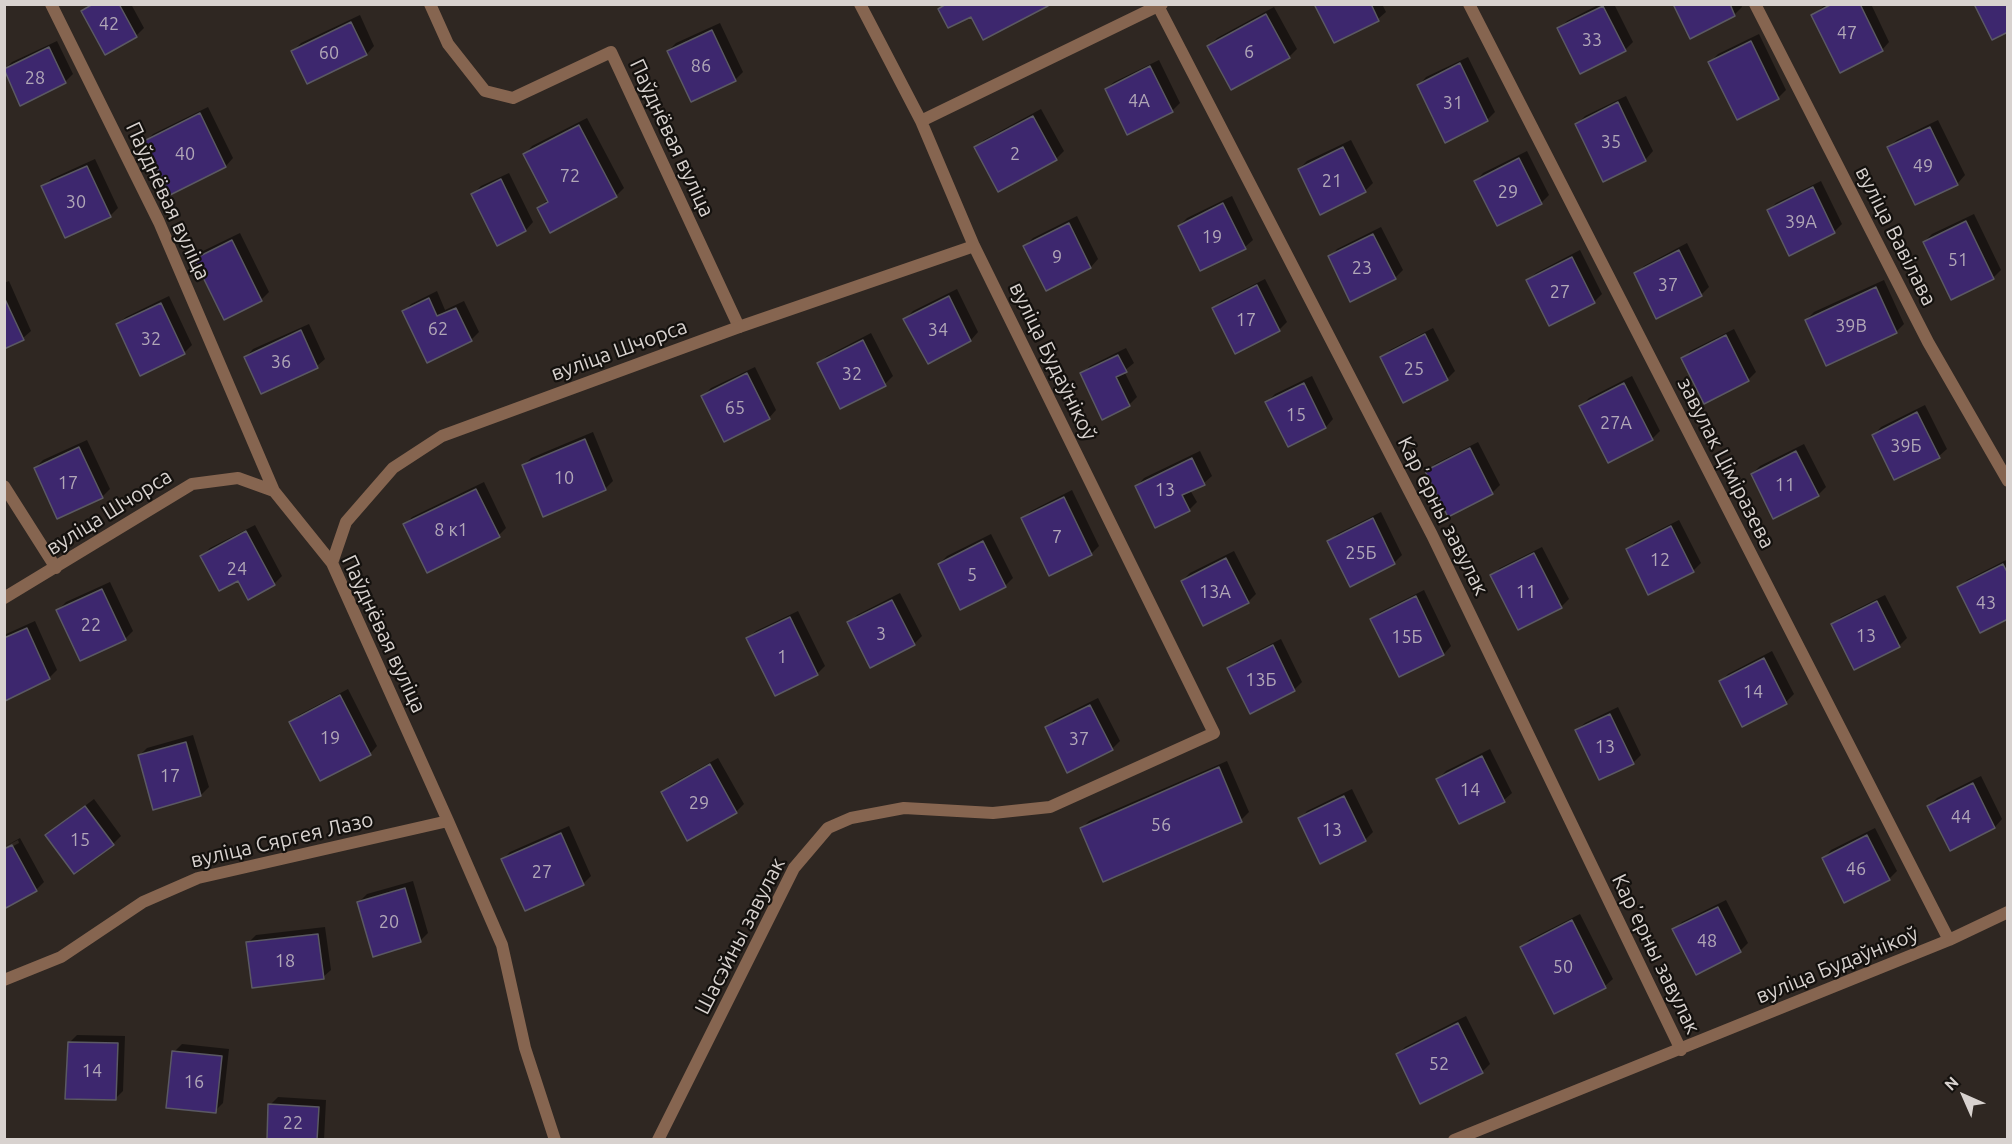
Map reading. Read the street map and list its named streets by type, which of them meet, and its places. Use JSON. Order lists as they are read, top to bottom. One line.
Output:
{"streets":{"street":["Паўднёвая вуліца","вуліца Вавілава","вуліца Шчорса","вуліца Будаўнікоў","завулак Ціміразева","Карʼерны завулак","вуліца Сяргея Лазо","Шасэйны завулак"]},"crossings":[["Паўднёвая вуліца","вуліца Шчорса"],["Паўднёвая вуліца","вуліца Сяргея Лазо"],["вуліца Шчорса","вуліца Будаўнікоў"],["вуліца Будаўнікоў","завулак Ціміразева"],["вуліца Будаўнікоў","Карʼерны завулак"],["вуліца Будаўнікоў","Шасэйны завулак"]],"house_numbers":["42","47","33","6","60","86","28","4А","31","35","40","2","49","72","21","29","30","39А","19","9","51","23","37","27","17","39В","62","34","32","36","25","32","65","15","27А","39Б","10","17","11","13","8 к1","7","25Б","12","24","5","13А","11","43","22","3","13","15Б","1","13Б","14","19","37","13","17","14","29","44","56","13","15","46","27","20","48","18","50","52","14","16","22"],"north":"top left"}
